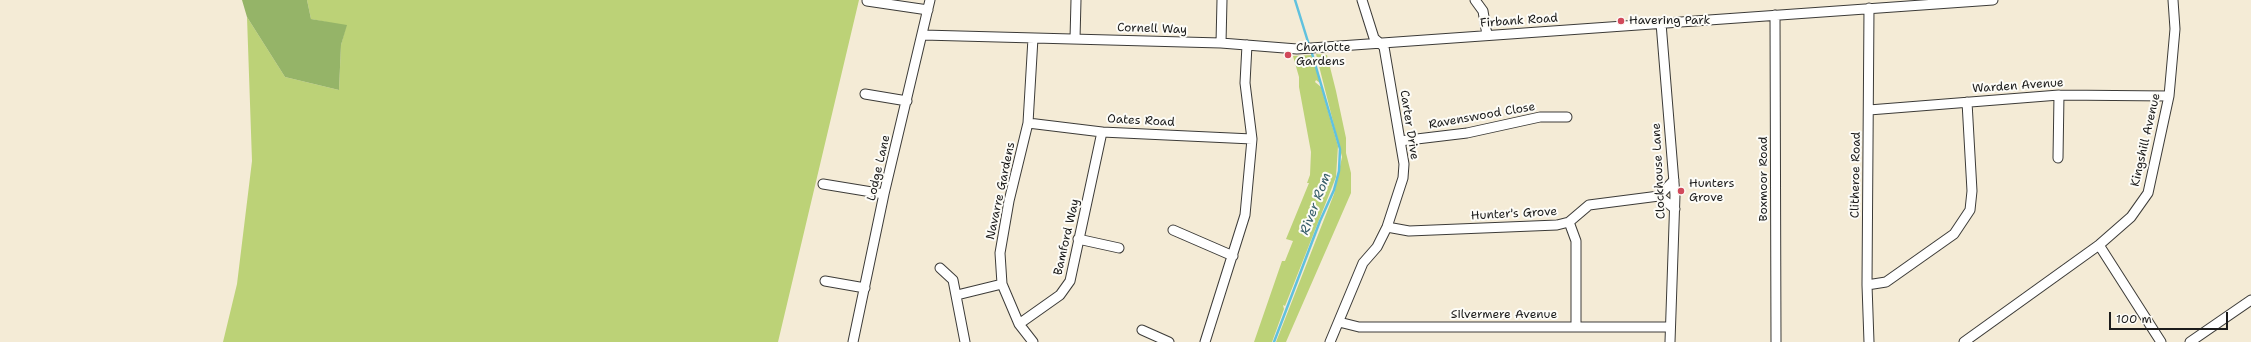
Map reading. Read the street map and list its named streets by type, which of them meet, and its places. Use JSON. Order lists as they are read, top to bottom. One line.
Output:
{"streets":{"street":["Firbank Road","Cornell Way","Warden Avenue","Ravenswood Close","Oates Road","Carter Drive","Kingshill Avenue","Lodge Lane","Clockhouse Lane","Clitheroe Road","Boxmoor Road","Navarre Gardens","Hunter's Grove","Bamford Way","Silvermere Avenue"]},"crossings":[["Firbank Road","Cornell Way"],["Firbank Road","Carter Drive"],["Firbank Road","Clockhouse Lane"],["Firbank Road","Clitheroe Road"],["Firbank Road","Boxmoor Road"],["Cornell Way","Carter Drive"],["Cornell Way","Lodge Lane"],["Cornell Way","Navarre Gardens"],["Warden Avenue","Kingshill Avenue"],["Warden Avenue","Clitheroe Road"],["Ravenswood Close","Carter Drive"],["Oates Road","Navarre Gardens"],["Oates Road","Bamford Way"],["Carter Drive","Hunter's Grove"],["Carter Drive","Silvermere Avenue"],["Clockhouse Lane","Silvermere Avenue"],["Navarre Gardens","Bamford Way"]],"water":["River Rom"],"places":["Havering Park","Charlotte Gardens","Hunters Grove"],"scale_bar":"100 m"}
